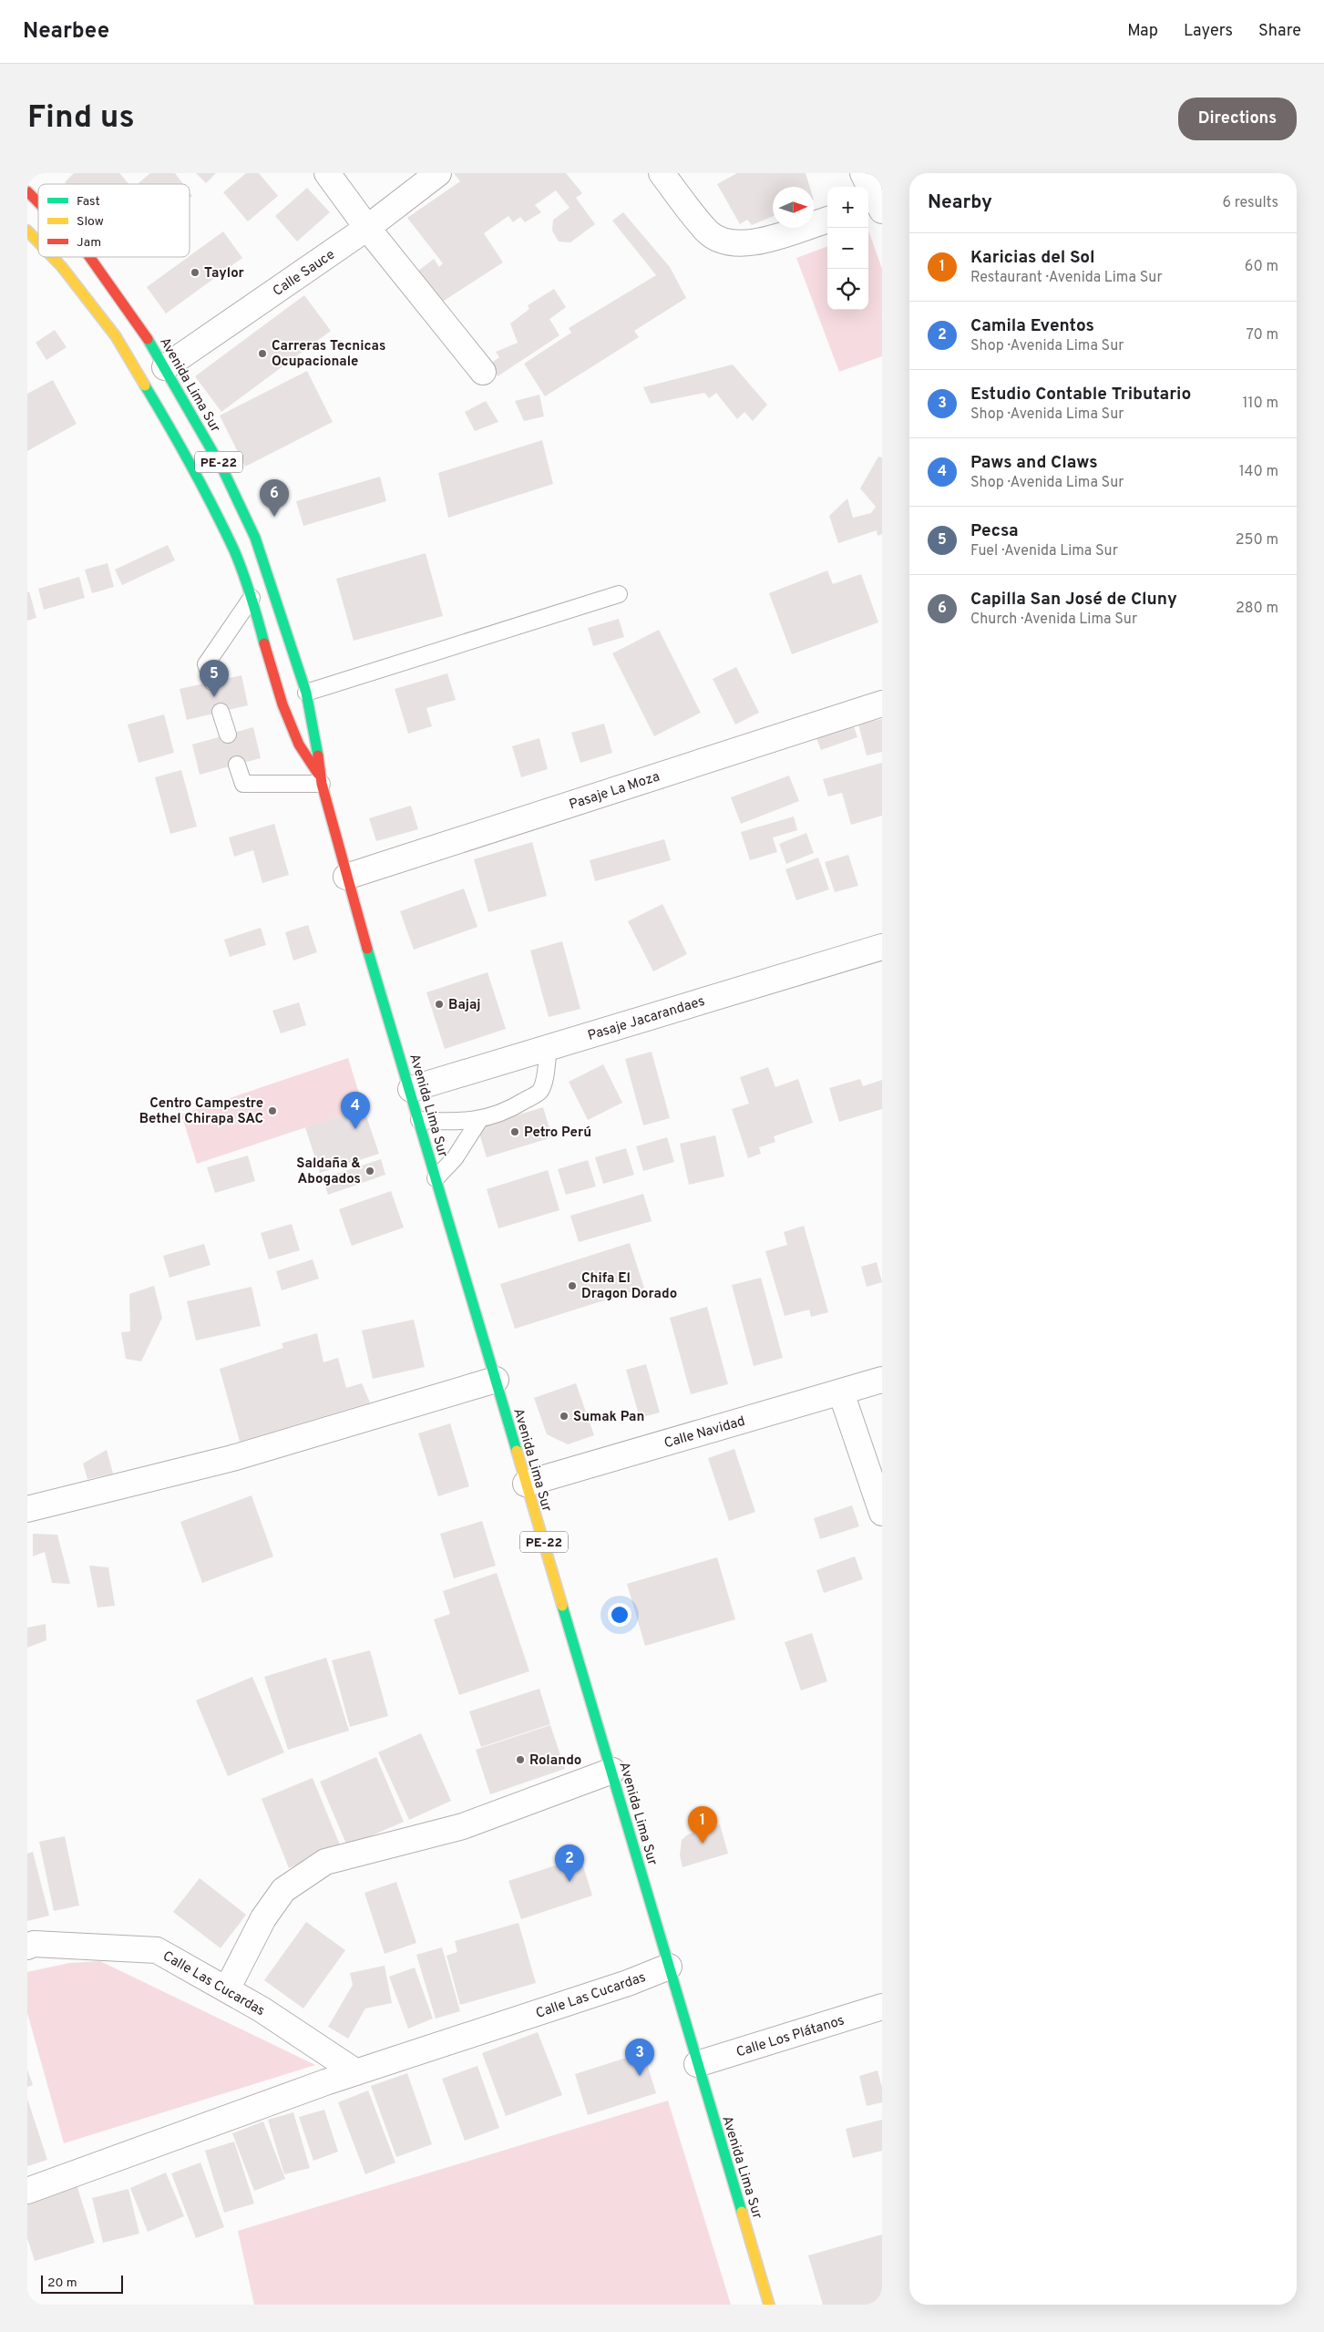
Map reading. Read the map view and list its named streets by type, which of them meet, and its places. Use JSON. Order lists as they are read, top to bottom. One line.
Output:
{"streets":{"highway":["Avenida Lima Sur","PE-22"],"street":["Calle Sauce","Pasaje La Moza","Pasaje Jacarandaes","Calle Navidad","Calle Las Cucardas","Calle Los Plátanos"]},"crossings":[["Calle Sauce","Avenida Lima Sur"],["Avenida Lima Sur","Pasaje La Moza"],["Avenida Lima Sur","Pasaje Jacarandaes"],["Avenida Lima Sur","Calle Navidad"],["Avenida Lima Sur","Calle Las Cucardas"],["Avenida Lima Sur","Calle Los Plátanos"]],"places":["Taylor","Carreras Tecnicas Ocupacionale","Bajaj","Centro Campestre Bethel Chirapa SAC","Petro Perú","Saldaña & Abogados","Chifa El Dragon Dorado","Sumak Pan","Rolando"],"legend":["Fast","Slow","Jam"],"scale_bar":"20 m","north":"right","page":{"header":"Nearbee","nav":["Map","Layers","Share"],"buttons":"Directions","title":"Find us","heading":["Nearby","6 results"],"map_buttons":["+","−"],"list":[{"mark":"1","name":"Karicias del Sol","note":"Restaurant · Avenida Lima Sur","value":"60 m"},{"mark":"2","name":"Camila Eventos","note":"Shop · Avenida Lima Sur","value":"70 m"},{"mark":"3","name":"Estudio Contable Tributario","note":"Shop · Avenida Lima Sur","value":"110 m"},{"mark":"4","name":"Paws and Claws","note":"Shop · Avenida Lima Sur","value":"140 m"},{"mark":"5","name":"Pecsa","note":"Fuel · Avenida Lima Sur","value":"250 m"},{"mark":"6","name":"Capilla San José de Cluny","note":"Church · Avenida Lima Sur","value":"280 m"}],"pins":["6","5","4","1","2","3"],"scale":"20 m"}}
